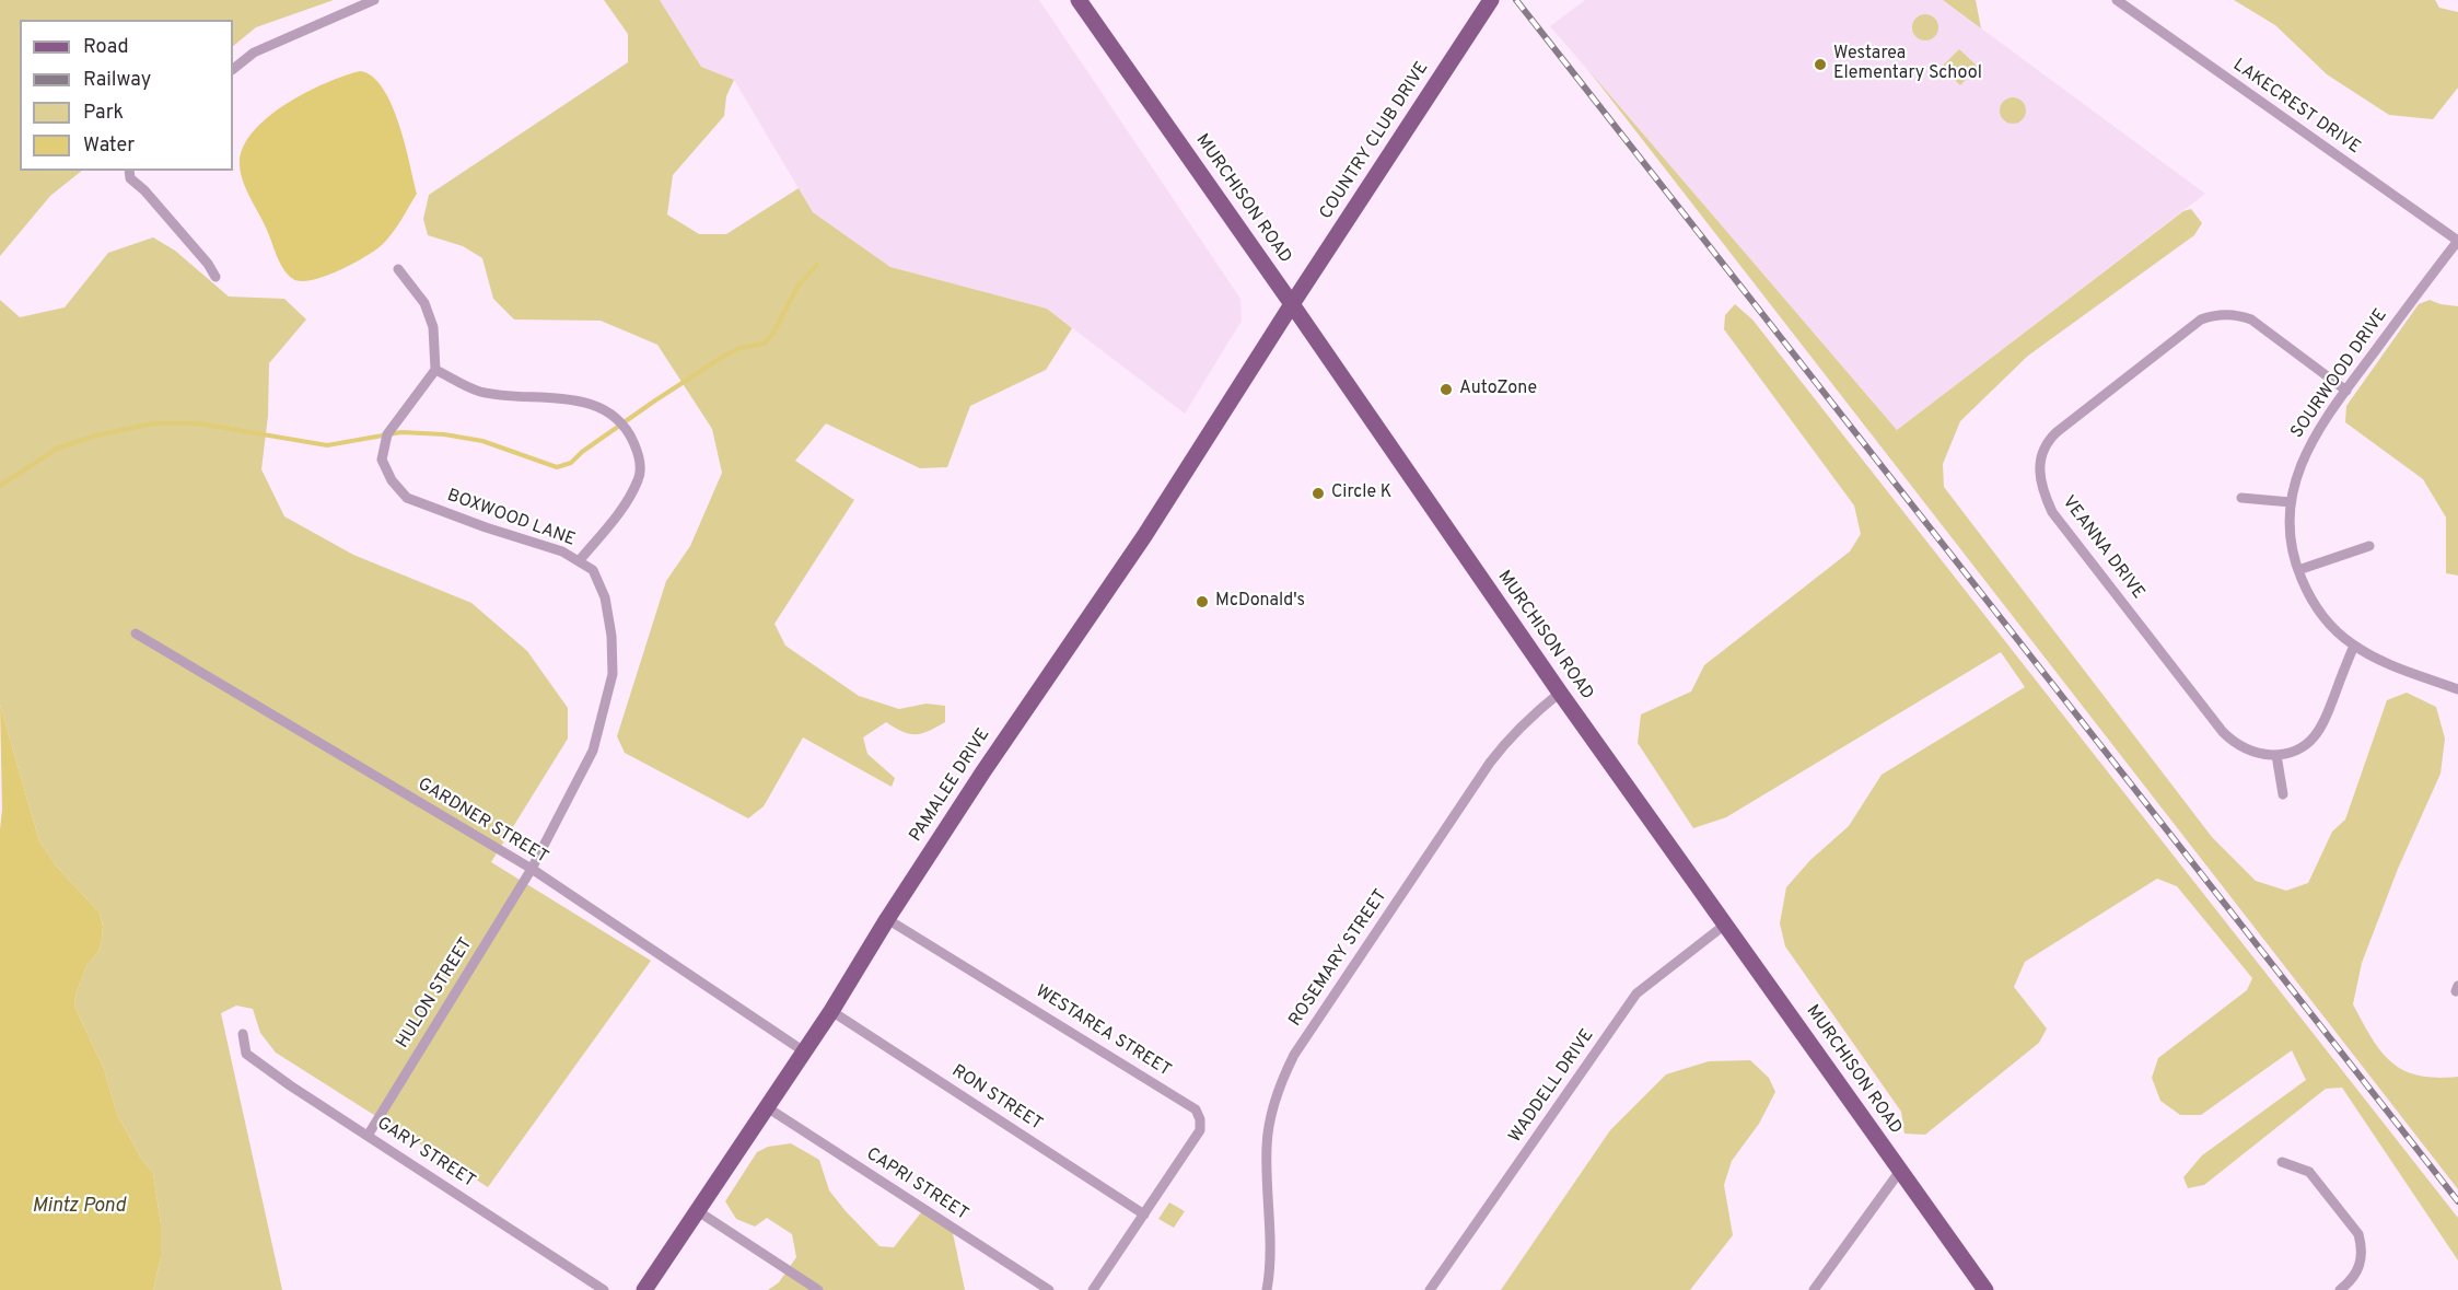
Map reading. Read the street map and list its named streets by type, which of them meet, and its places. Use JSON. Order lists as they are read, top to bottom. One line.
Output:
{"streets":{"main road":["COUNTRY CLUB DRIVE","MURCHISON ROAD","PAMALEE DRIVE"],"street":["LAKECREST DRIVE","SOURWOOD DRIVE","BOXWOOD LANE","VEANNA DRIVE","GARDNER STREET","ROSEMARY STREET","HULON STREET","WESTAREA STREET","WADDELL DRIVE","RON STREET","GARY STREET","CAPRI STREET"]},"crossings":[["LAKECREST DRIVE","SOURWOOD DRIVE"],["COUNTRY CLUB DRIVE","MURCHISON ROAD"],["COUNTRY CLUB DRIVE","PAMALEE DRIVE"],["MURCHISON ROAD","PAMALEE DRIVE"],["MURCHISON ROAD","ROSEMARY STREET"],["MURCHISON ROAD","WADDELL DRIVE"],["SOURWOOD DRIVE","VEANNA DRIVE"],["BOXWOOD LANE","GARDNER STREET"],["BOXWOOD LANE","HULON STREET"],["PAMALEE DRIVE","GARDNER STREET"],["PAMALEE DRIVE","WESTAREA STREET"],["PAMALEE DRIVE","RON STREET"],["PAMALEE DRIVE","CAPRI STREET"],["GARDNER STREET","HULON STREET"],["HULON STREET","GARY STREET"],["WESTAREA STREET","RON STREET"]],"water":["Mintz Pond"],"places":["Westarea Elementary School","AutoZone","Circle K","McDonald's"],"legend":["Road","Railway","Park","Water"]}
